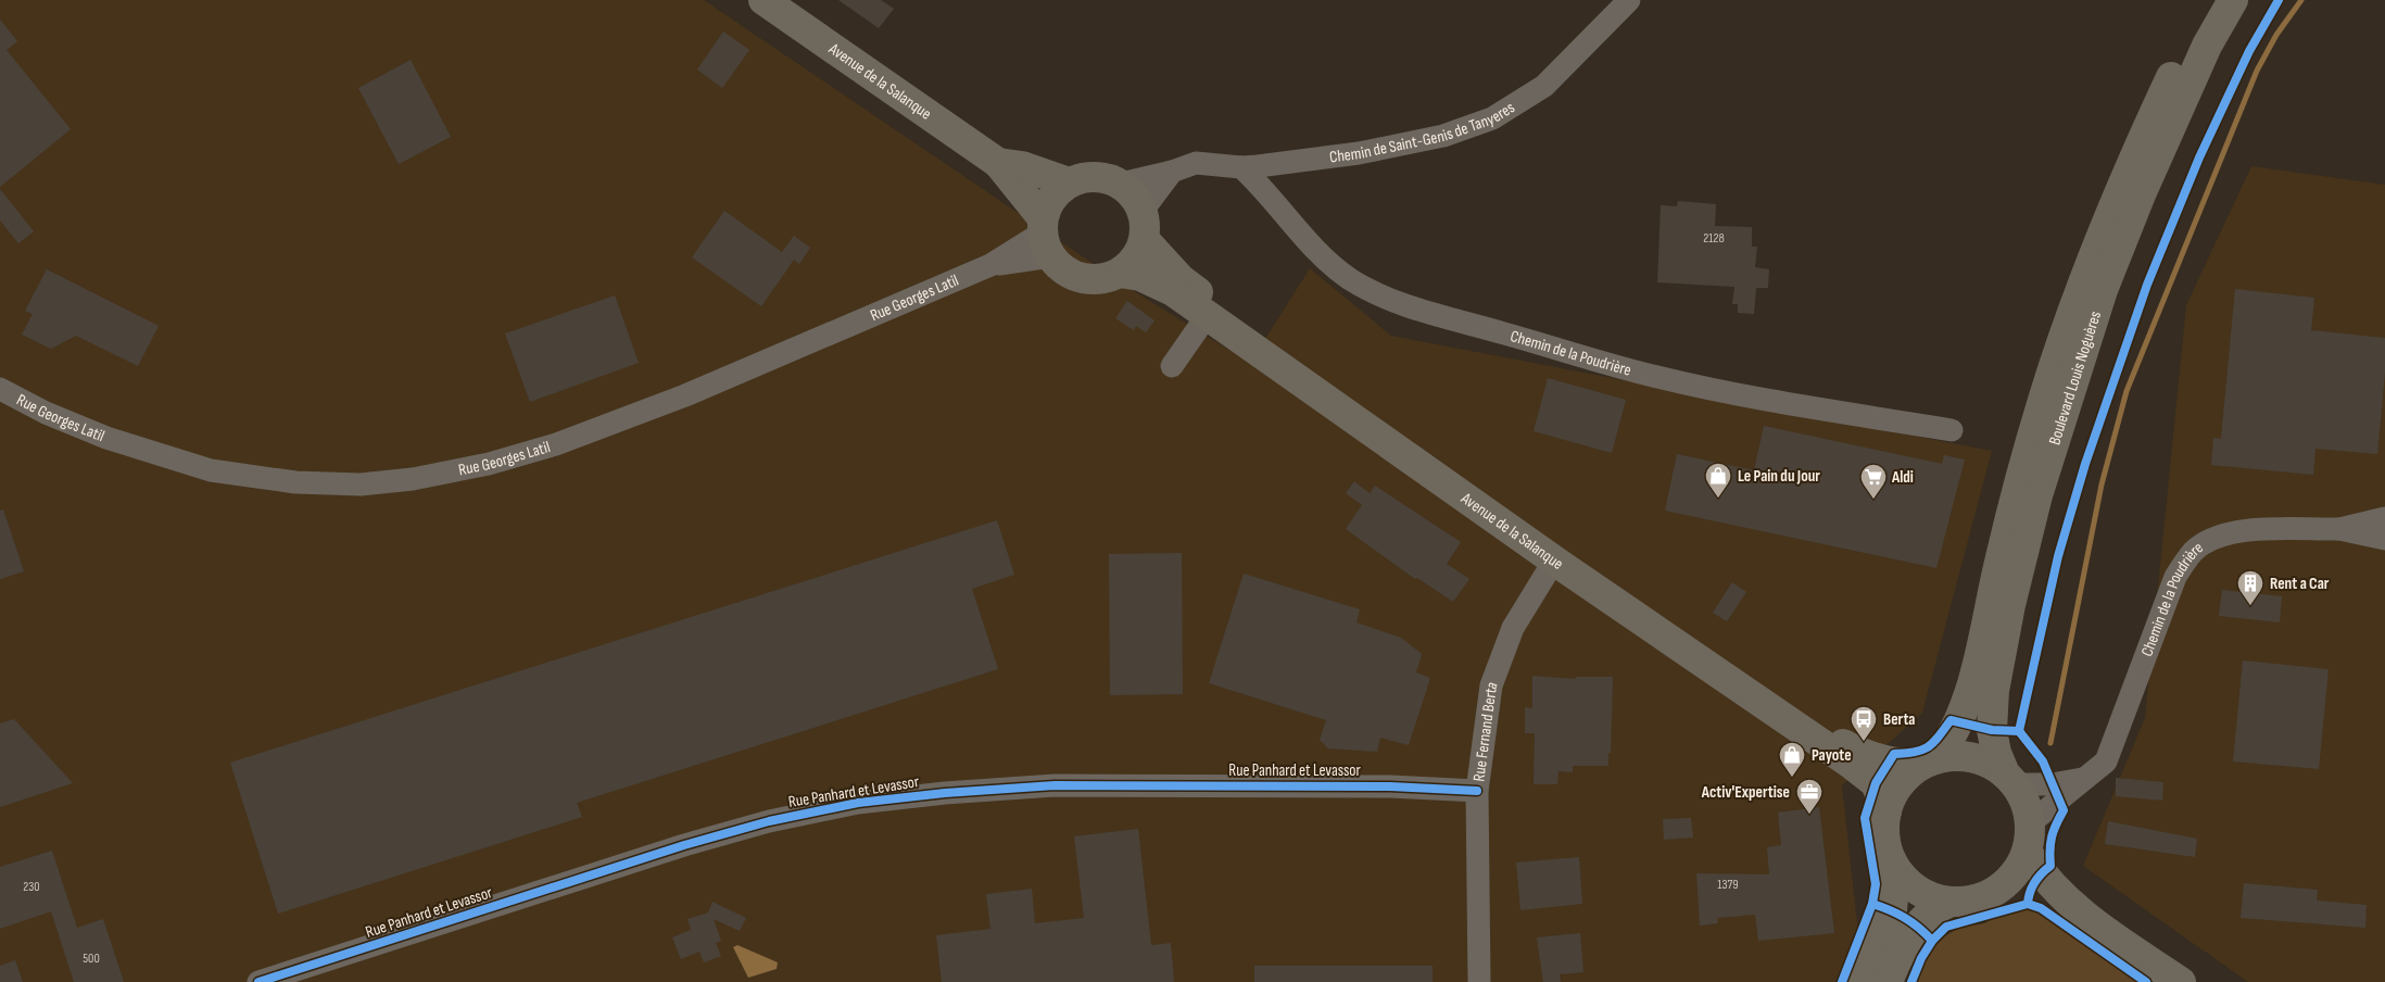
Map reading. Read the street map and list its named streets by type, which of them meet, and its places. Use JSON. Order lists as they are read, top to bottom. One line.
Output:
{"streets":{"main road":["Avenue de la Salanque","Boulevard Louis Noguères"],"street":["Chemin de Saint-Genis de Tanyeres","Rue Georges Latil","Chemin de la Poudrière","Rue Fernand Berta","Rue Panhard et Levassor"]},"crossings":[["Avenue de la Salanque","Chemin de Saint-Genis de Tanyeres"],["Avenue de la Salanque","Rue Georges Latil"],["Avenue de la Salanque","Chemin de la Poudrière"],["Avenue de la Salanque","Boulevard Louis Noguères"],["Avenue de la Salanque","Rue Fernand Berta"],["Chemin de Saint-Genis de Tanyeres","Rue Georges Latil"],["Chemin de Saint-Genis de Tanyeres","Chemin de la Poudrière"],["Chemin de la Poudrière","Boulevard Louis Noguères"],["Rue Fernand Berta","Rue Panhard et Levassor"]],"places":{"shop":["Le Pain du Jour","Payote"],"supermarket":["Aldi"],"building":["Rent a Car"],"bus stop":["Berta"],"office":["Activ'Expertise"]},"house_numbers":["2128","1379","230","500"]}
